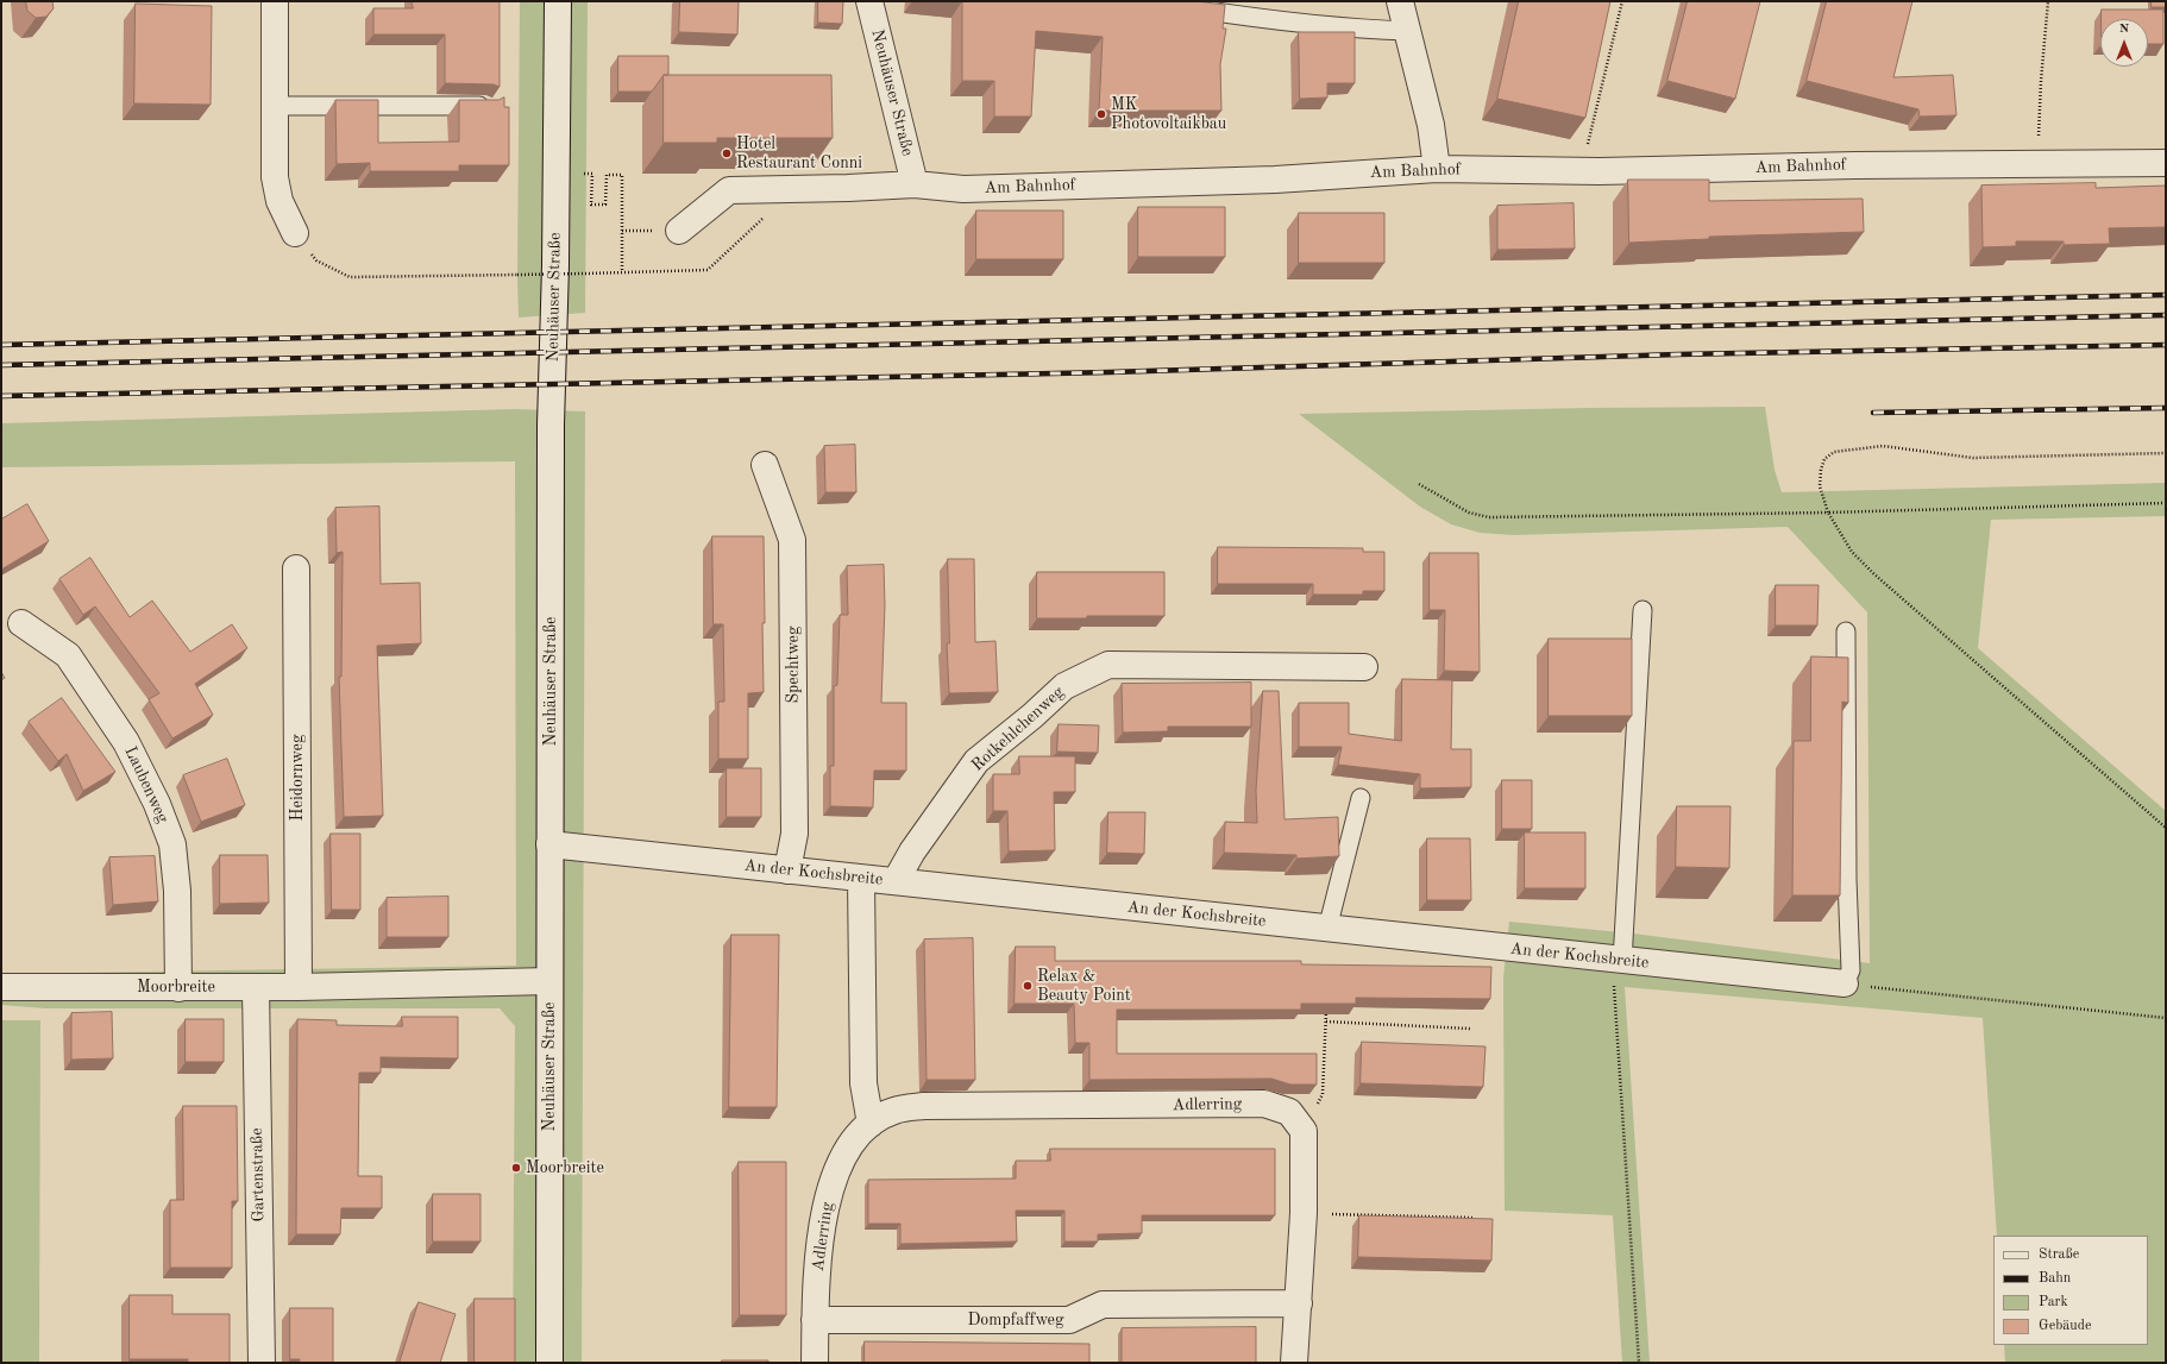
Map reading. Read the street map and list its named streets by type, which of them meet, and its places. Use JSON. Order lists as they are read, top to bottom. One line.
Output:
{"streets":{"street":["Neuhäuser Straße","Am Bahnhof","Spechtweg","Rotkehlchenweg","Heidornweg","Laubenweg","An der Kochsbreite","Moorbreite","Adlerring","Gartenstraße","Dompfaffweg"]},"crossings":[["Neuhäuser Straße","Am Bahnhof"],["Neuhäuser Straße","An der Kochsbreite"],["Neuhäuser Straße","Moorbreite"],["Spechtweg","An der Kochsbreite"],["Rotkehlchenweg","An der Kochsbreite"],["Heidornweg","Moorbreite"],["Laubenweg","Moorbreite"],["Moorbreite","Gartenstraße"],["Adlerring","Dompfaffweg"]],"places":["MK Photovoltaikbau","Hotel Restaurant Conni","Relax & Beauty Point","Moorbreite"],"legend":["Straße","Bahn","Park","Gebäude"],"north":"top"}
